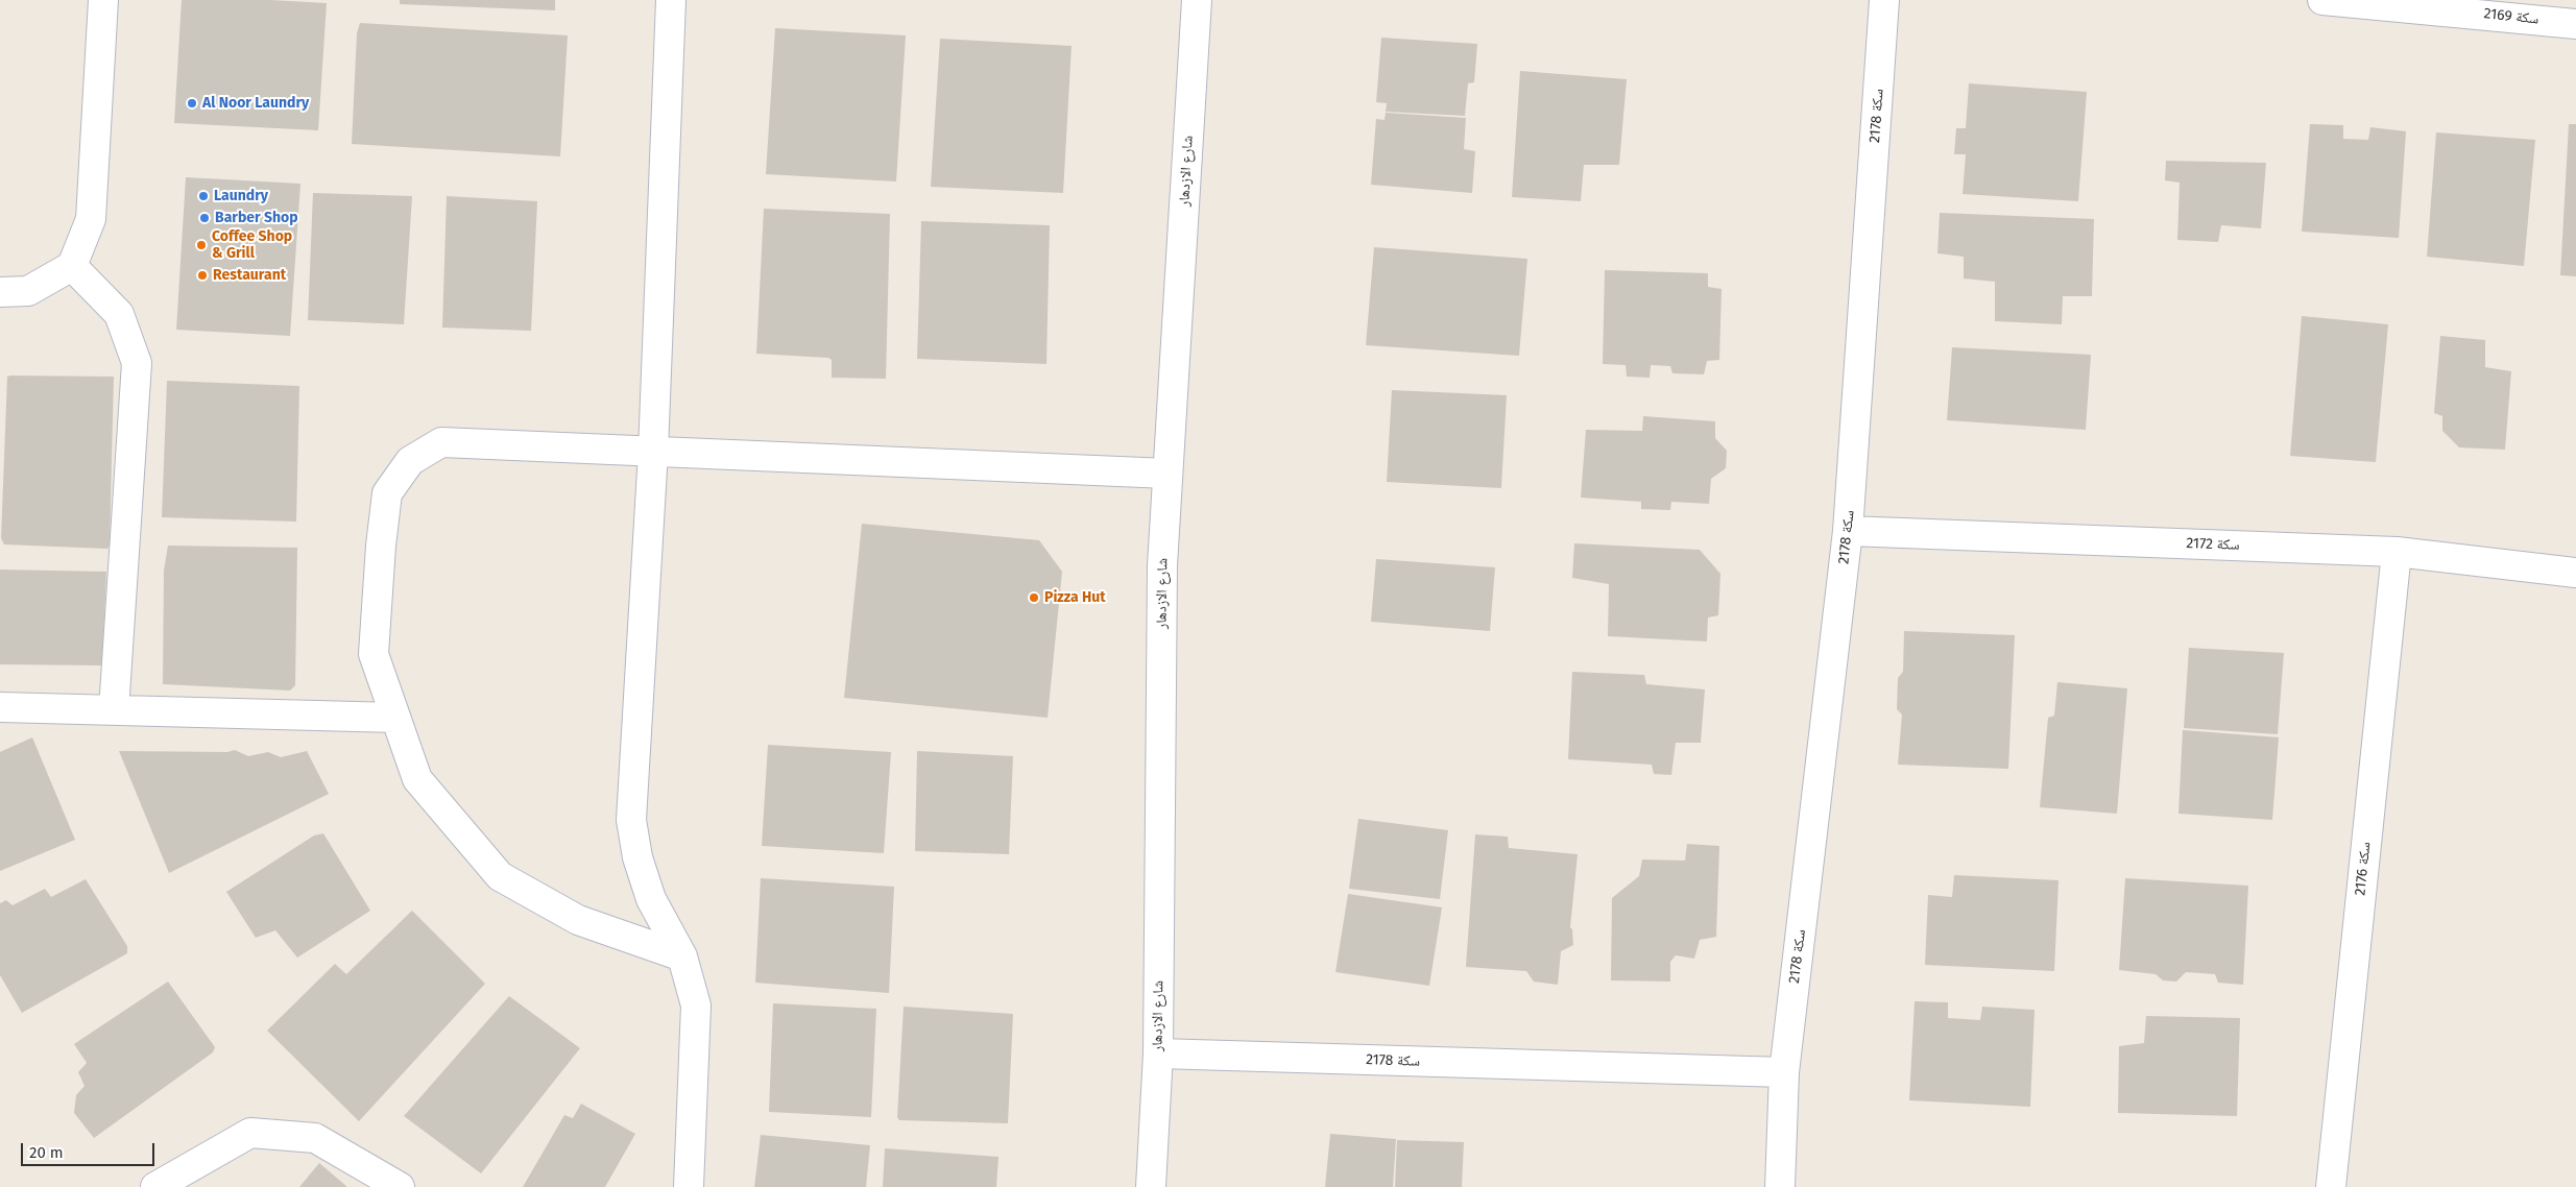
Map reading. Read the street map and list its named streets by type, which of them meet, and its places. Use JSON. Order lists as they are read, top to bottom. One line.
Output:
{"streets":{"street":["سكة 2169","سكة 2178","شارع الازدهار","سكة 2172","سكة 2176"]},"crossings":[["سكة 2178","شارع الازدهار"],["سكة 2178","سكة 2172"],["سكة 2172","سكة 2176"]],"places":["Al Noor Laundry","Laundry","Barber Shop","Coffee Shop & Grill","Restaurant","Pizza Hut"],"scale_bar":"20 m"}
